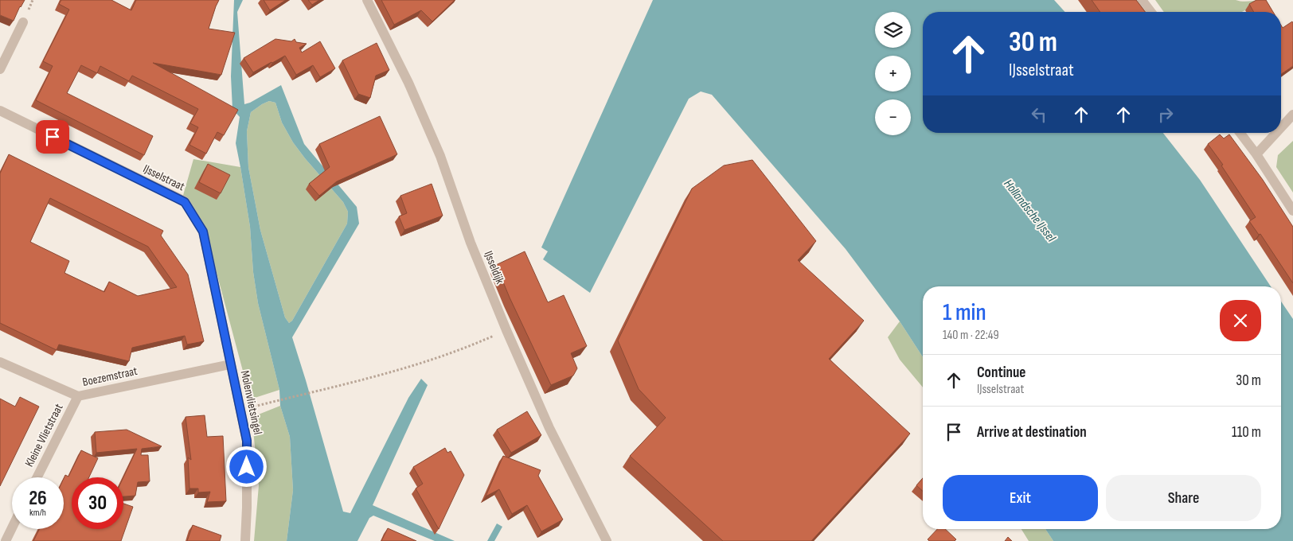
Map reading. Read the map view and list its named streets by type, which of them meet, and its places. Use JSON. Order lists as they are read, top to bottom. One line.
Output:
{"streets":{"street":["IJsselstraat","IJsseldijk","Boezemstraat","Molenvlietsingel","Kleine Vlietstraat"]},"crossings":[["IJsselstraat","Boezemstraat"],["IJsselstraat","Molenvlietsingel"],["Boezemstraat","Molenvlietsingel"],["Boezemstraat","Kleine Vlietstraat"]],"water":["Hollandsche IJssel"],"page":{"map_buttons":["+","−"],"turn":["30 m","IJsselstraat"],"heading":["1 min","140 m · 22:49"],"list":[{"name":"Continue","note":"IJsselstraat","value":"30 m"},{"name":"Arrive at destination","value":"110 m"}],"buttons":["Exit","Share"],"speed":"26 km/h","limit":"30"}}
